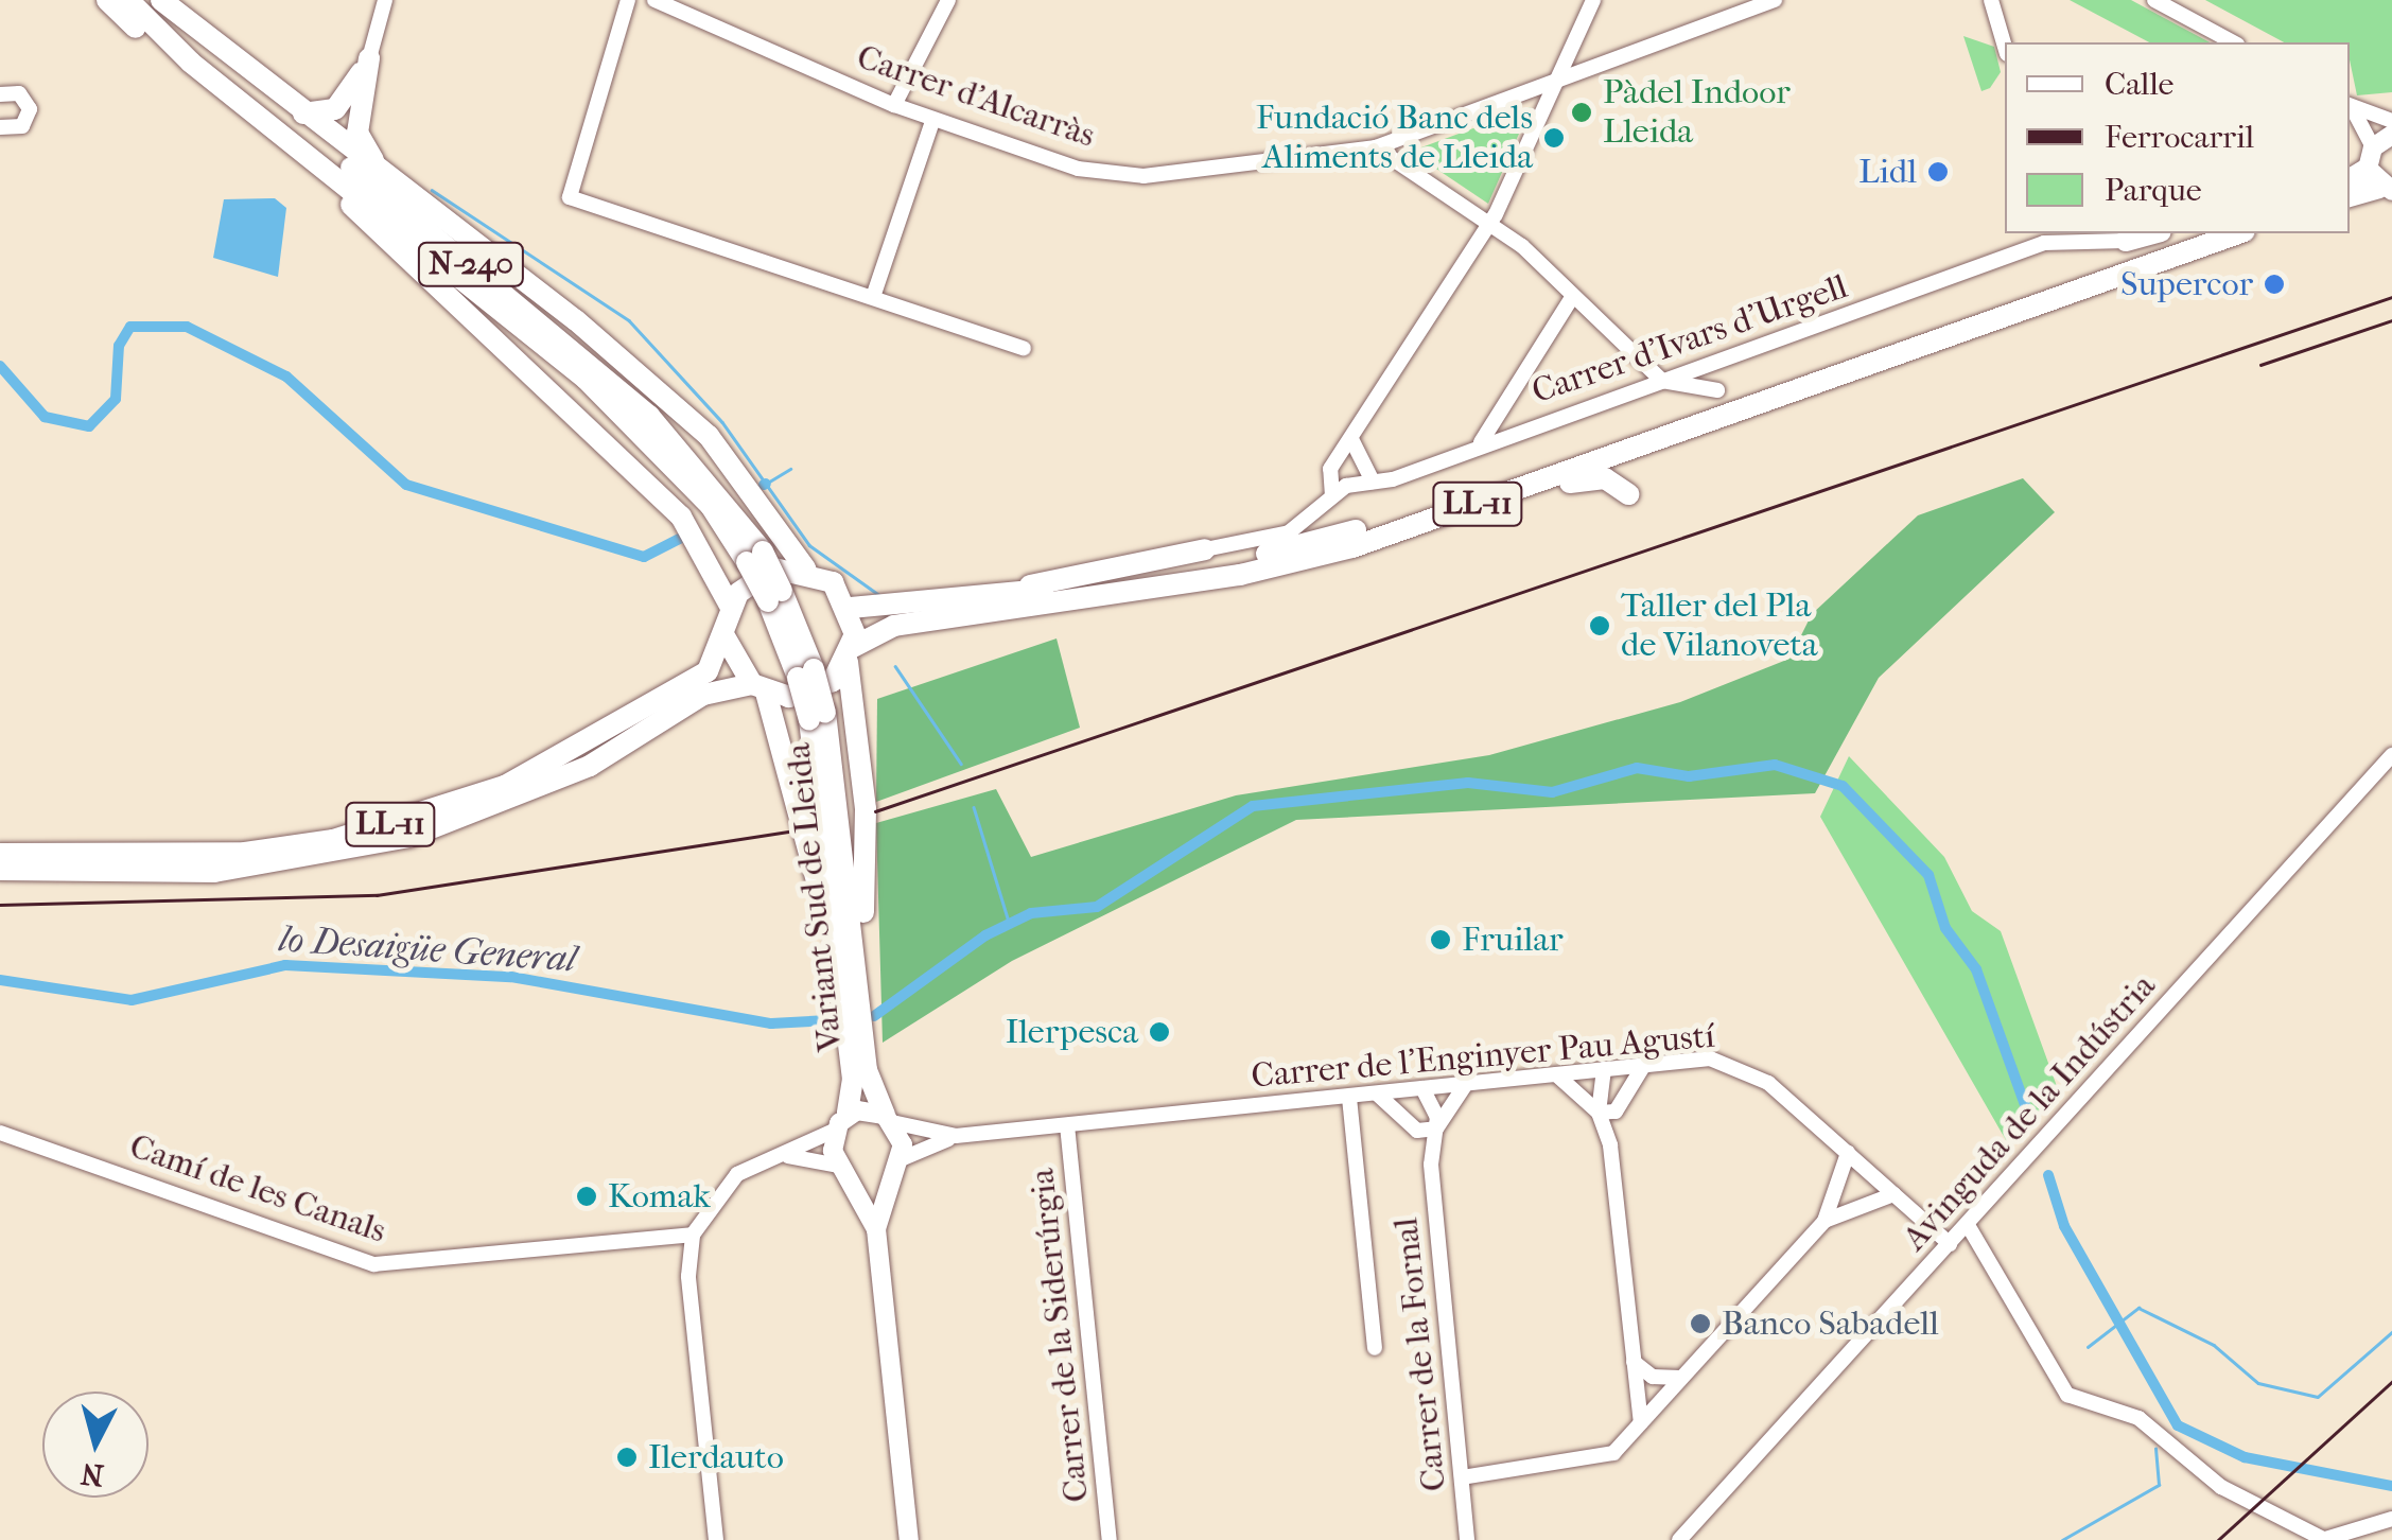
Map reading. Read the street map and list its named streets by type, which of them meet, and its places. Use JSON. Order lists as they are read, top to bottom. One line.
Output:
{"streets":{"highway":["N-240","LL-11","Variant Sud de Lleida"],"street":["Carrer d'Alcarràs","Carrer d'Ivars d'Urgell","Carrer de l'Enginyer Pau Agustí","Avinguda de la Indústria","Camí de les Canals","Carrer de la Siderúrgia","Carrer de la Fornal"]},"crossings":[["N-240","LL-11"],["N-240","Variant Sud de Lleida"],["Variant Sud de Lleida","Carrer de l'Enginyer Pau Agustí"],["Carrer de l'Enginyer Pau Agustí","Avinguda de la Indústria"],["Carrer de l'Enginyer Pau Agustí","Carrer de la Siderúrgia"],["Carrer de l'Enginyer Pau Agustí","Carrer de la Fornal"]],"water":["lo Desaigüe General"],"places":["Pàdel Indoor Lleida","Fundació Banc dels Aliments de Lleida","Lidl","Supercor","Taller del Pla de Vilanoveta","Fruilar","Ilerpesca","Komak","Banco Sabadell","Ilerdauto"],"legend":["Calle","Ferrocarril","Parque"],"north":"bottom"}
